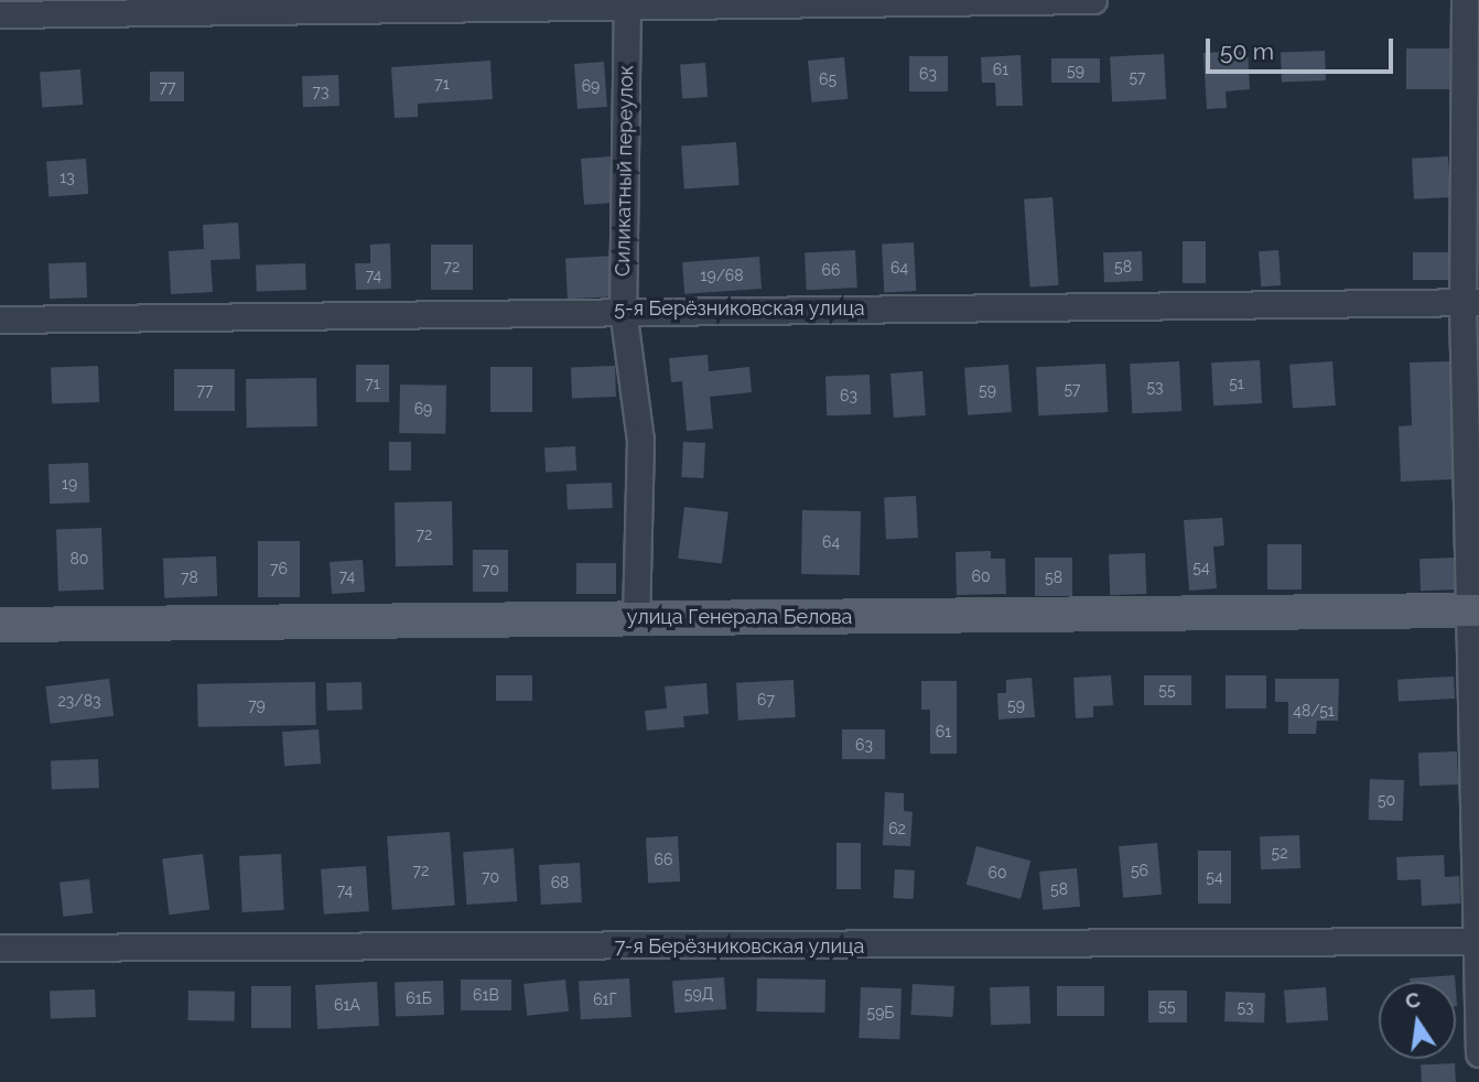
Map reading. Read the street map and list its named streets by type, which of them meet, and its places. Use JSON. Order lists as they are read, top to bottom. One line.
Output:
{"streets":{"main road":["улица Генерала Белова"],"street":["Силикатный переулок","5-я Берёзниковская улица","7-я Берёзниковская улица"]},"crossings":[["Силикатный переулок","5-я Берёзниковская улица"],["Силикатный переулок","улица Генерала Белова"]],"house_numbers":["61","59","63","57","65","71","69","77","73","13","72","58","64","66","74","19/68","71","51","53","57","77","59","63","69","19","72","64","80","54","76","70","74","60","78","58","55","67","23/83","79","59","48/51","61","63","50","62","52","66","72","56","60","70","54","68","58","74","59Д","61В","61Б","61Г","61А","55","53","59Б"],"scale_bar":"50 m","north":"top"}
